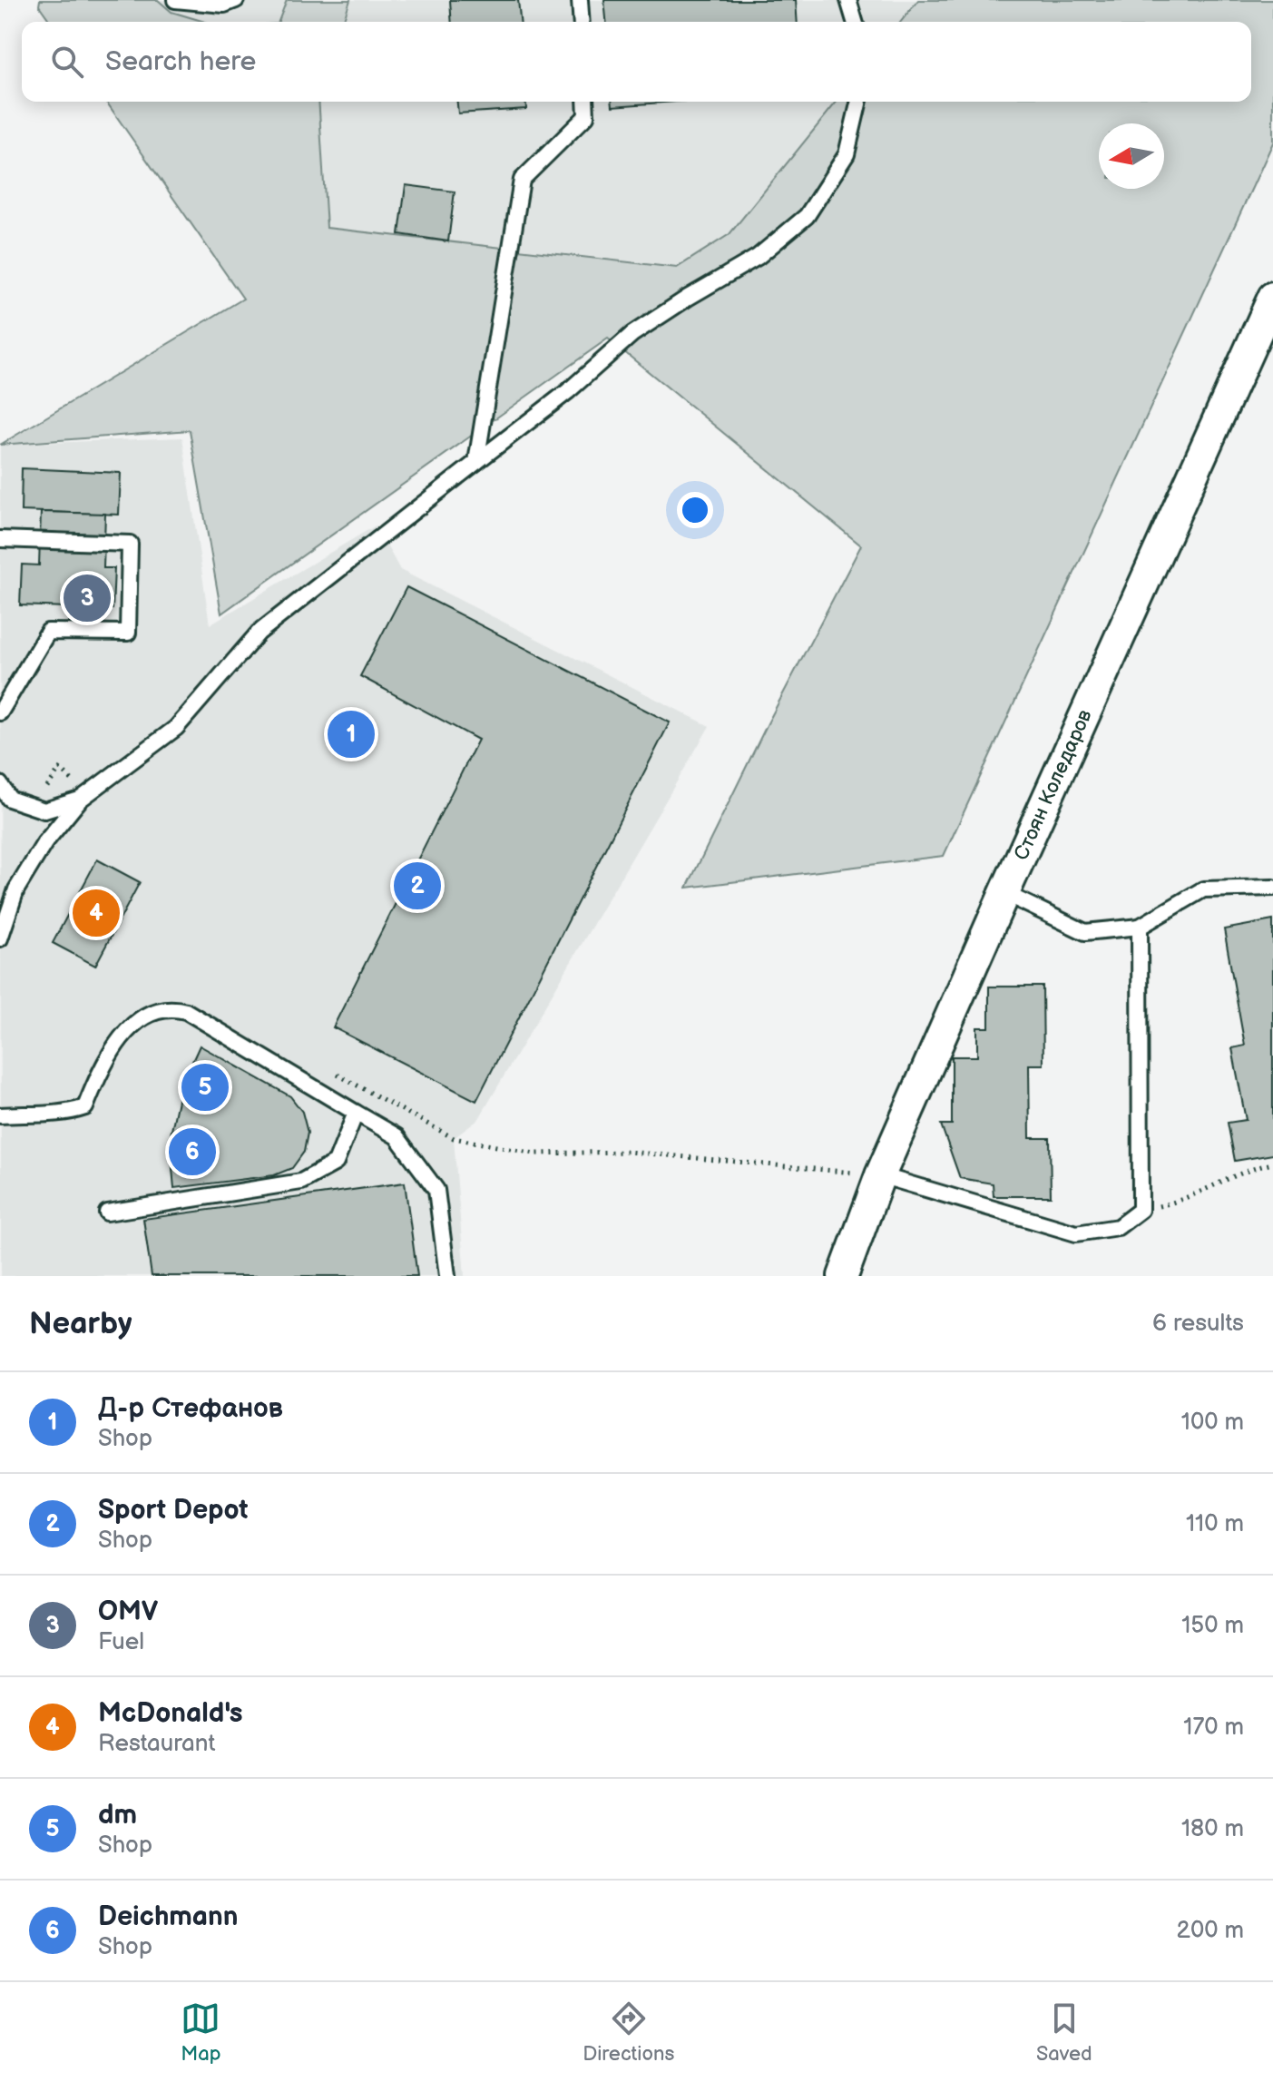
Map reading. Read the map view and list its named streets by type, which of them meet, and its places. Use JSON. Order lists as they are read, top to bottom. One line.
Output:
{"streets":{"street":["Стоян Коледаров"]},"north":"left","page":{"search":"Search here","pins":["3","1","2","4","5","6"],"heading":["Nearby","6 results"],"list":[{"mark":"1","name":"Д-р Стефанов","note":"Shop","value":"100 m"},{"mark":"2","name":"Sport Depot","note":"Shop","value":"110 m"},{"mark":"3","name":"OMV","note":"Fuel","value":"150 m"},{"mark":"4","name":"McDonald's","note":"Restaurant","value":"170 m"},{"mark":"5","name":"dm","note":"Shop","value":"180 m"},{"mark":"6","name":"Deichmann","note":"Shop","value":"200 m"}],"nav":["Map","Directions","Saved"]}}
